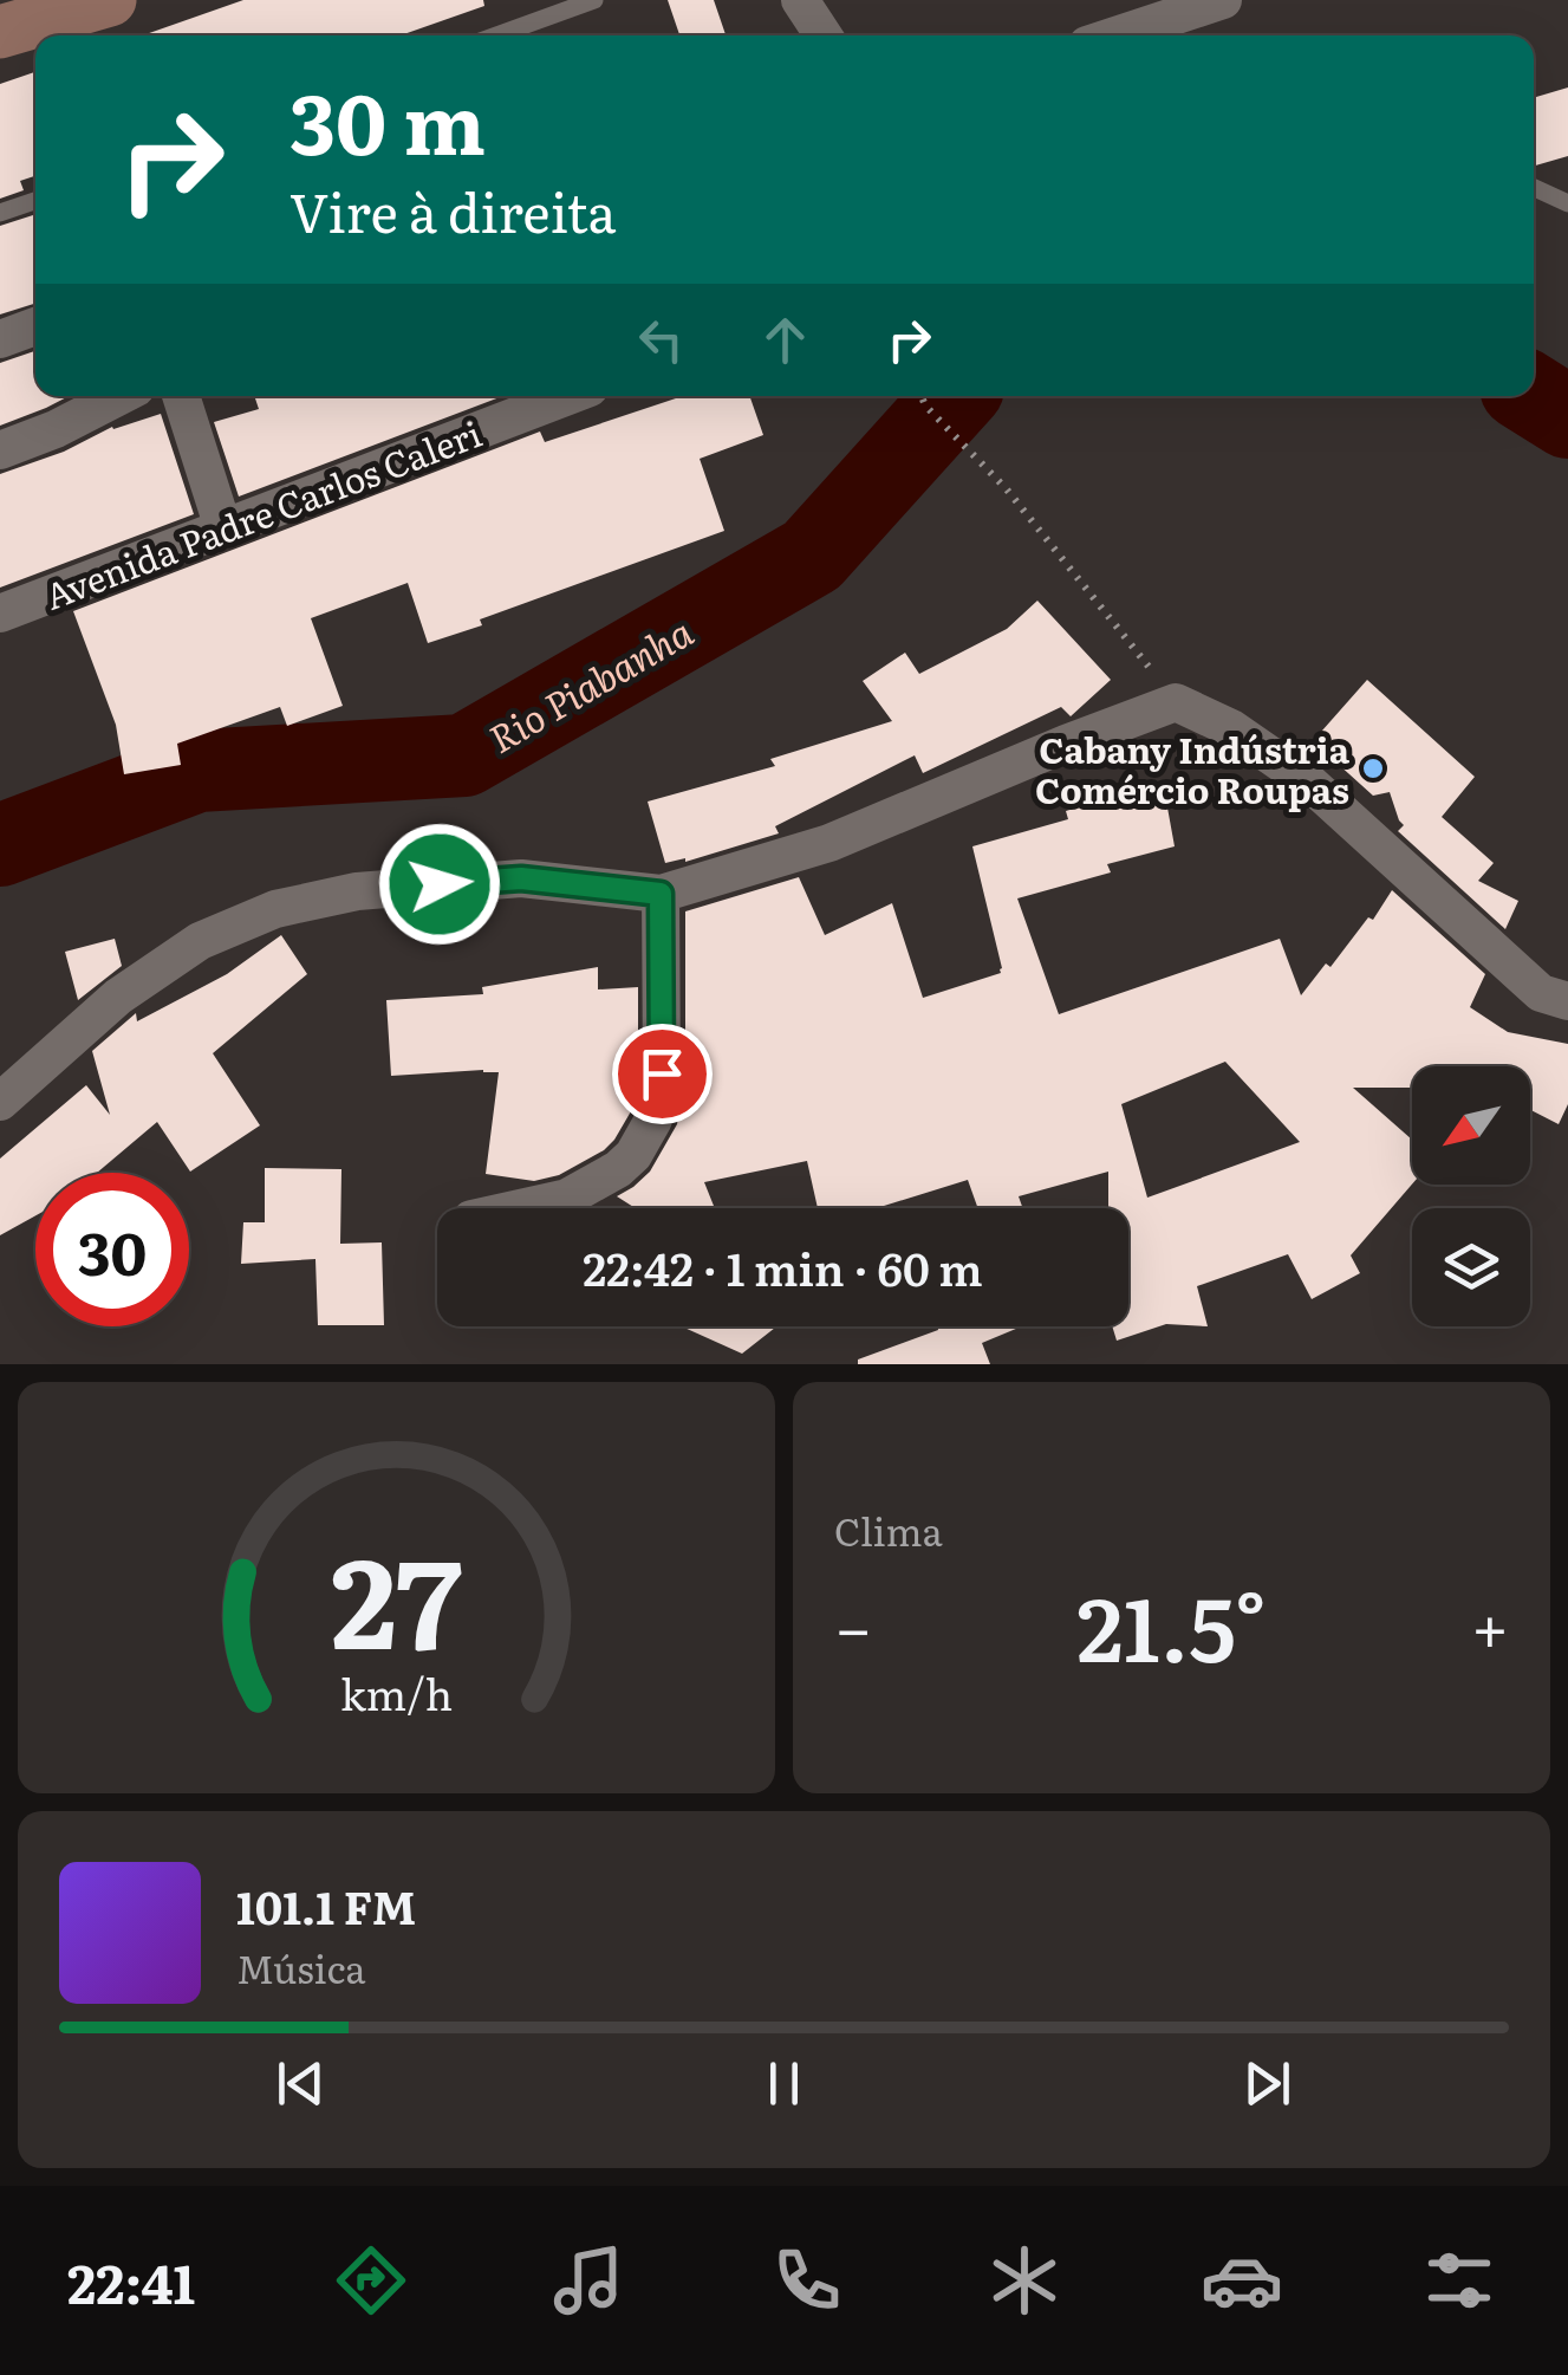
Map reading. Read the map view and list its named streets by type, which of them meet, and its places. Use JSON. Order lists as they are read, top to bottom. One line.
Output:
{"streets":{"street":["Avenida Padre Carlos Caleri"]},"water":["Rio Piabanha"],"places":["Cabany Indústria Comércio Roupas"],"north":"bottom left","page":{"turn":["30 m","Vire à direita"],"limit":"30","trip":"22:42 · 1 min · 60 m","tile":"Clima","heat":["−","21.5°","+"],"song":["101.1 FM","Música"],"tabs":"22:41","gauge":["27","km/h"]}}
